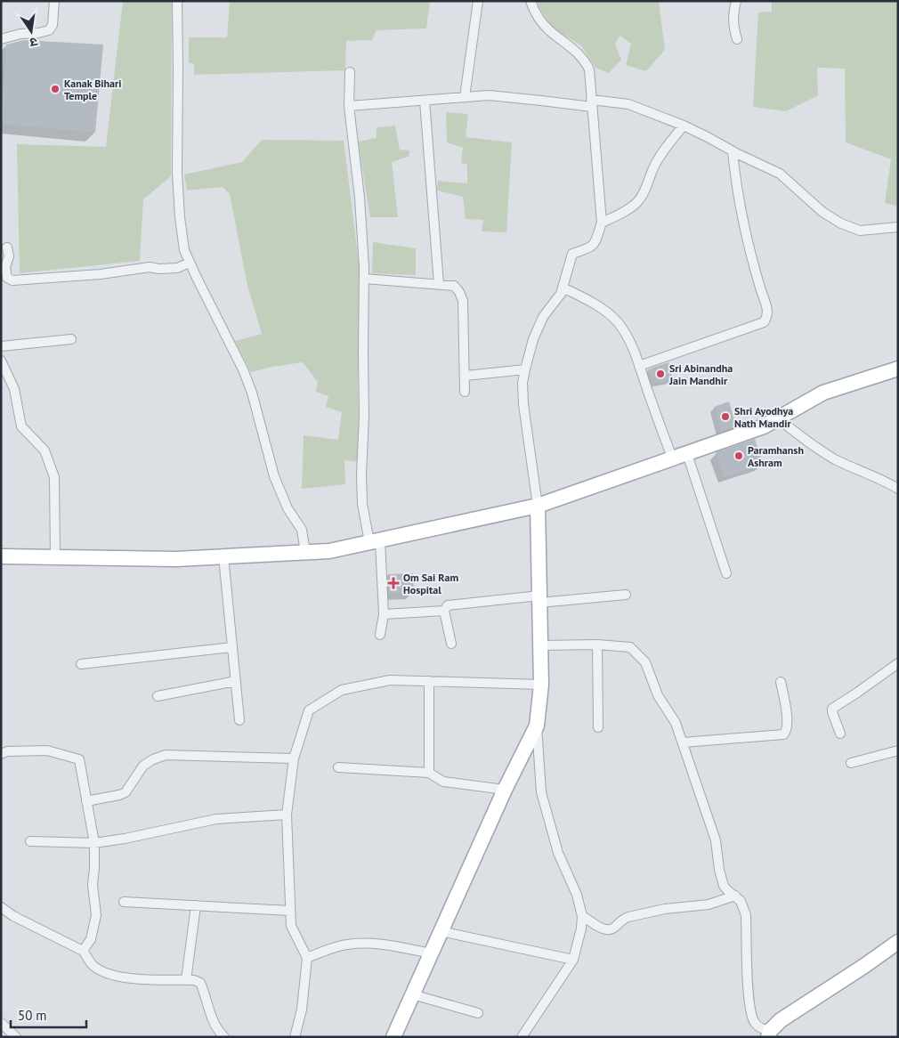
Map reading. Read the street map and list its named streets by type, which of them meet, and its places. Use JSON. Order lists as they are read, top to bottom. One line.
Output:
{"places":{"other":["Kanak Bihari Temple","Sri Abinandha Jain Mandhir","Shri Ayodhya Nath Mandir","Paramhansh Ashram"],"health":["Om Sai Ram Hospital"]},"scale_bar":"50 m","north":"bottom"}
